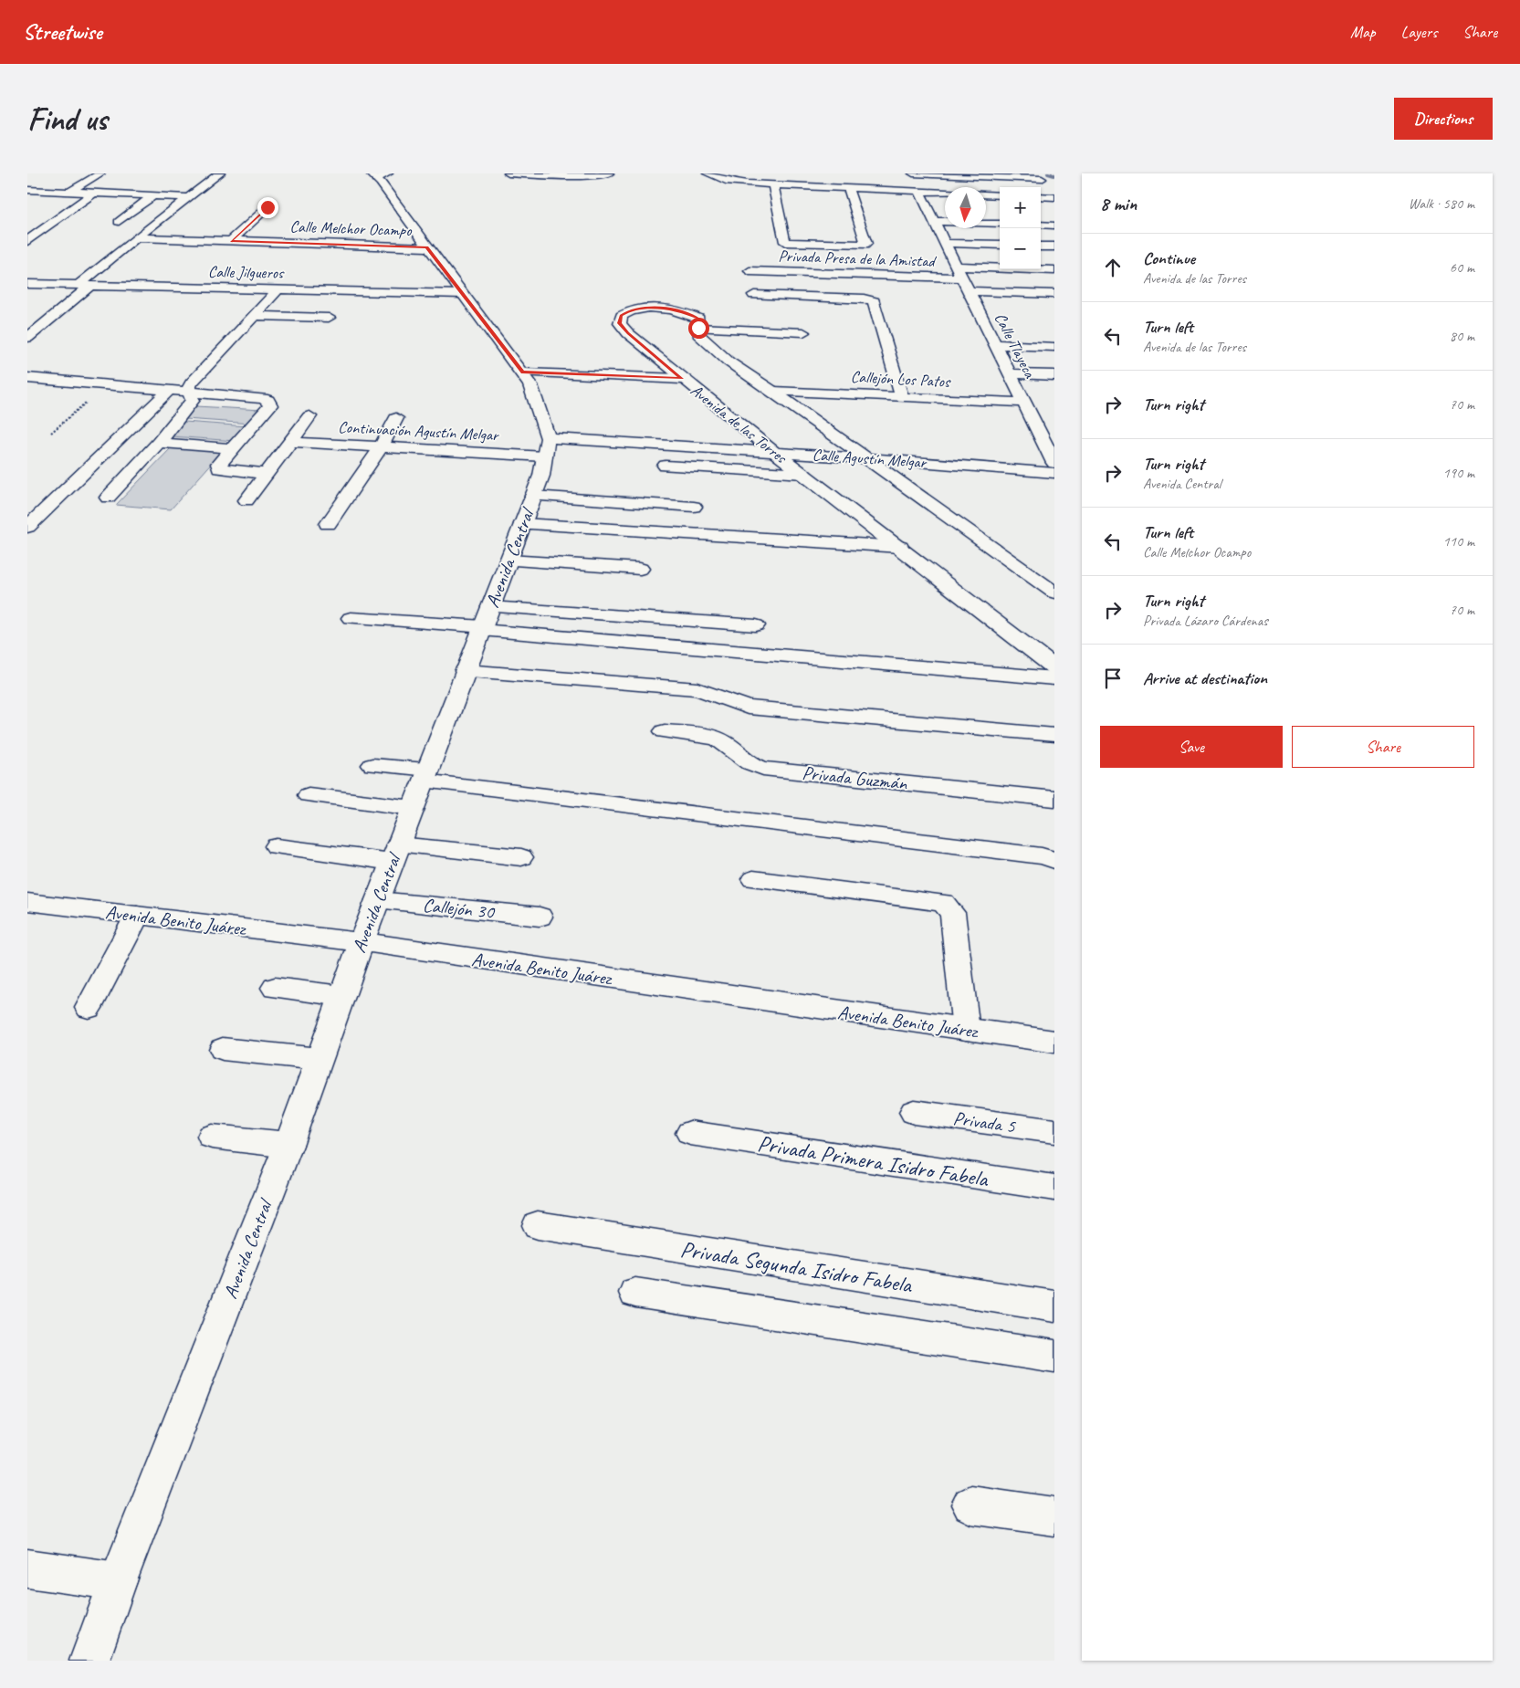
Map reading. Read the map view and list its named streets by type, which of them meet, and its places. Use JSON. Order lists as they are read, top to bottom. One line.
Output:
{"streets":{"street":["Calle Melchor Ocampo","Privada Presa de la Amistad","Calle Jilgueros","Calle Tlayeca","Callejón Los Patos","Avenida de las Torres","Continuación Agustín Melgar","Calle Agustín Melgar","Avenida Central","Privada Guzmán","Callejón 30","Avenida Benito Juárez","Privada 5","Privada Primera Isidro Fabela","Privada Segunda Isidro Fabela"]},"crossings":[["Calle Melchor Ocampo","Avenida Central"],["Privada Presa de la Amistad","Calle Tlayeca"],["Calle Jilgueros","Avenida Central"],["Calle Tlayeca","Callejón Los Patos"],["Avenida de las Torres","Calle Agustín Melgar"],["Continuación Agustín Melgar","Calle Agustín Melgar"],["Continuación Agustín Melgar","Avenida Central"],["Calle Agustín Melgar","Avenida Central"],["Avenida Central","Callejón 30"],["Avenida Central","Avenida Benito Juárez"]],"north":"bottom","page":{"header":"Streetwise","nav":["Map","Layers","Share"],"buttons":["Directions",["Save","Share"]],"title":"Find us","heading":["8 min","Walk · 580 m"],"map_buttons":["+","−"],"list":[["Continue","Avenida de las Torres","60 m"],["Turn left","Avenida de las Torres","80 m"],["Turn right","70 m"],["Turn right","Avenida Central","190 m"],["Turn left","Calle Melchor Ocampo","110 m"],["Turn right","Privada Lázaro Cárdenas","70 m"],"Arrive at destination"]}}
